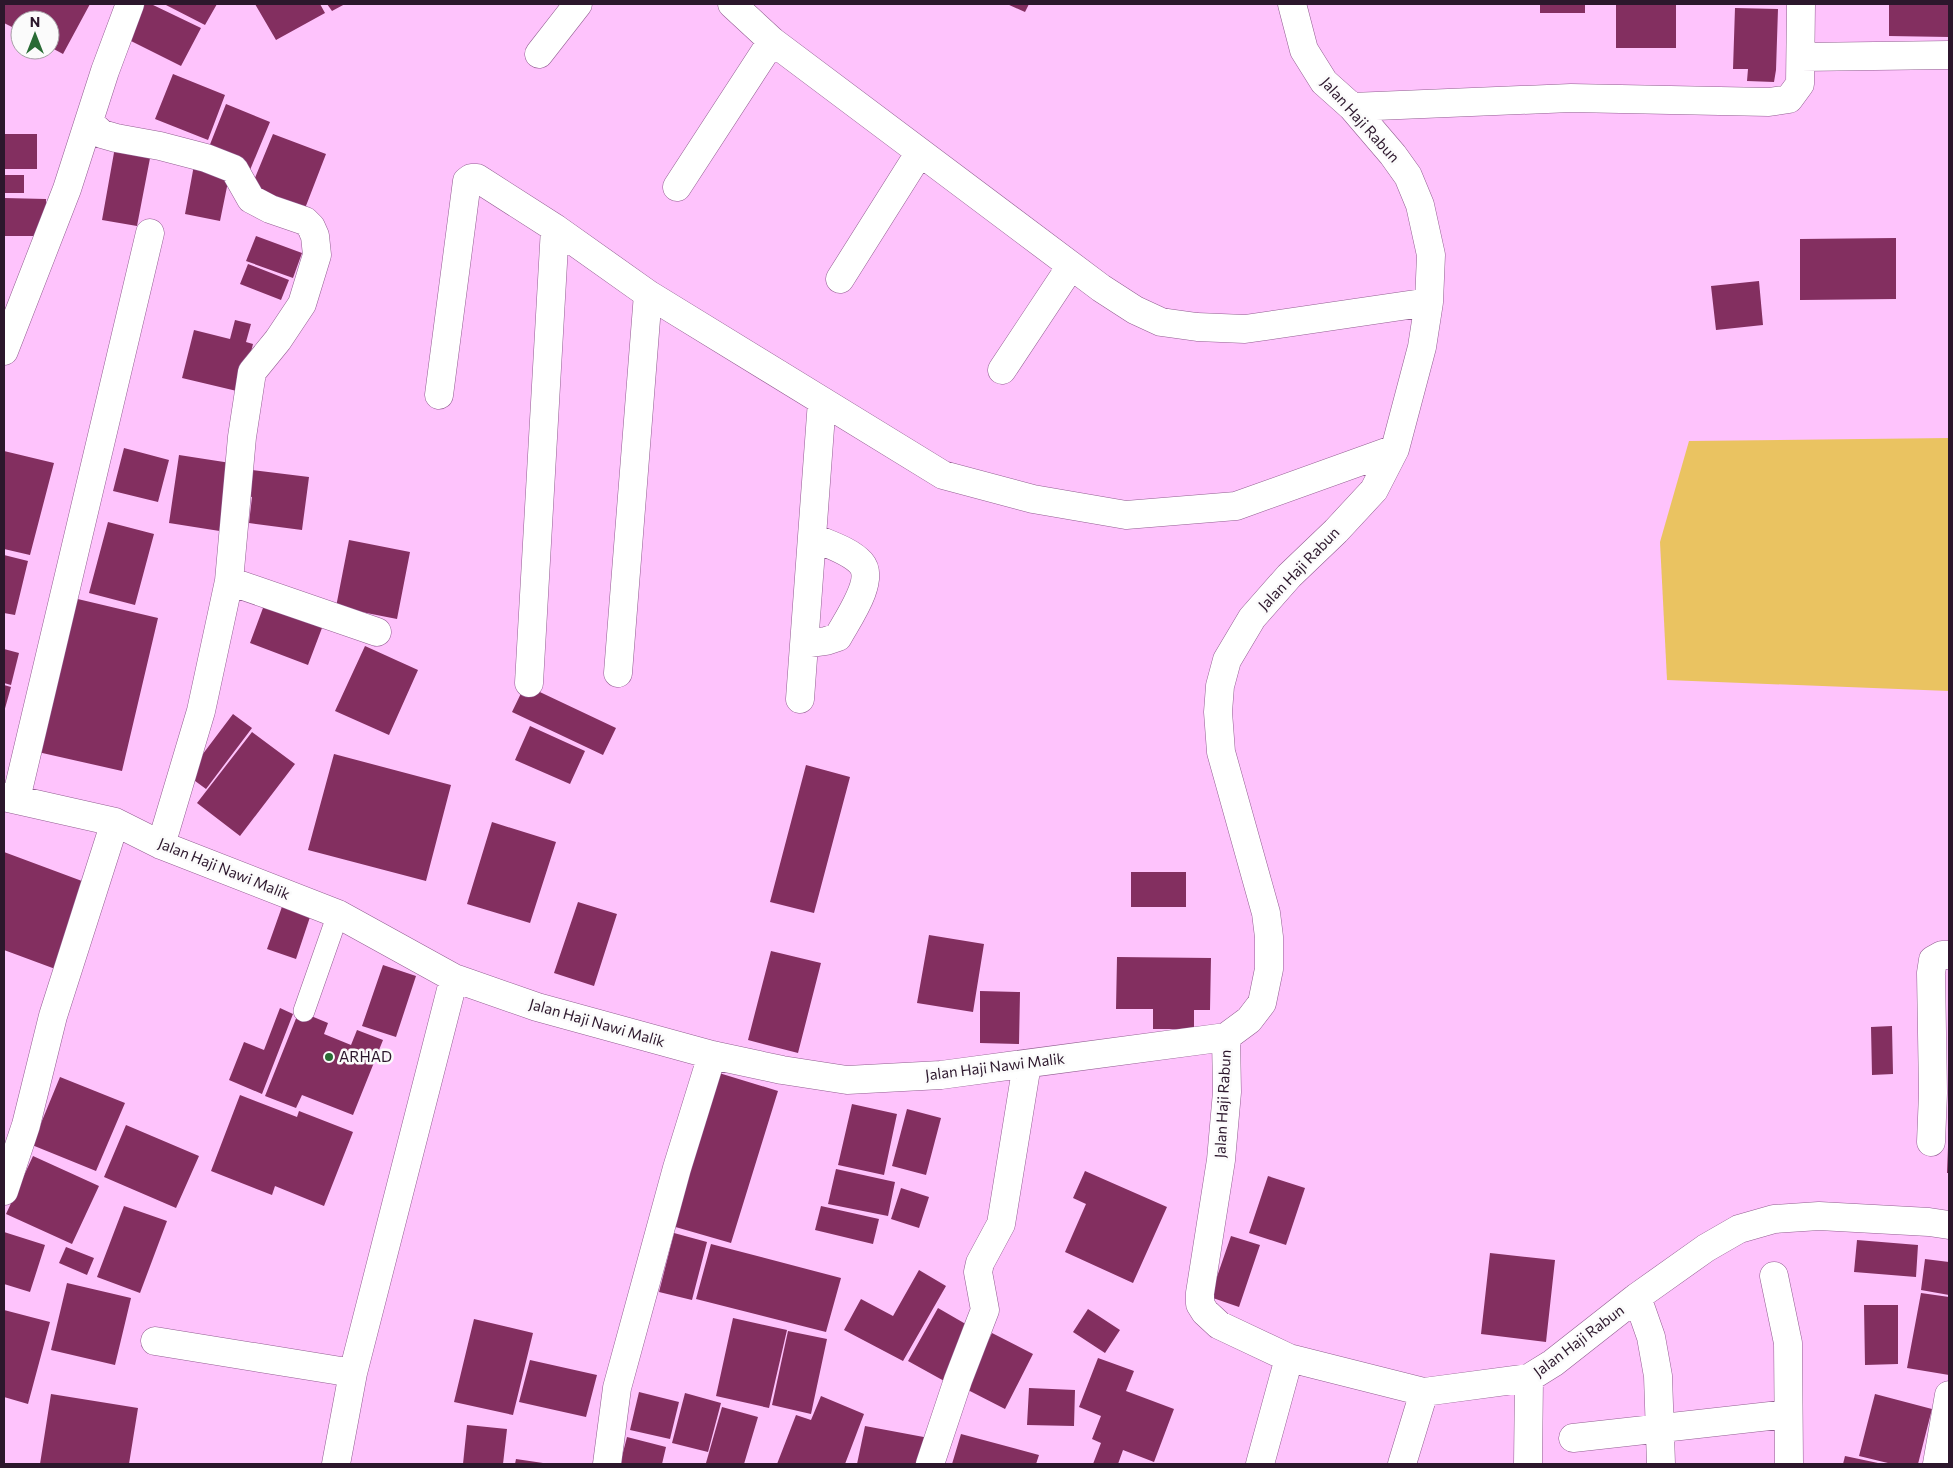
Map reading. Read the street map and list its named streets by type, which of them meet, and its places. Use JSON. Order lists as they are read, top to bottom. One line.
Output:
{"streets":{"street":["Jalan Haji Rabun","Jalan Haji Nawi Malik"]},"crossings":[["Jalan Haji Rabun","Jalan Haji Nawi Malik"]],"places":["ARHAD"],"north":"top"}
